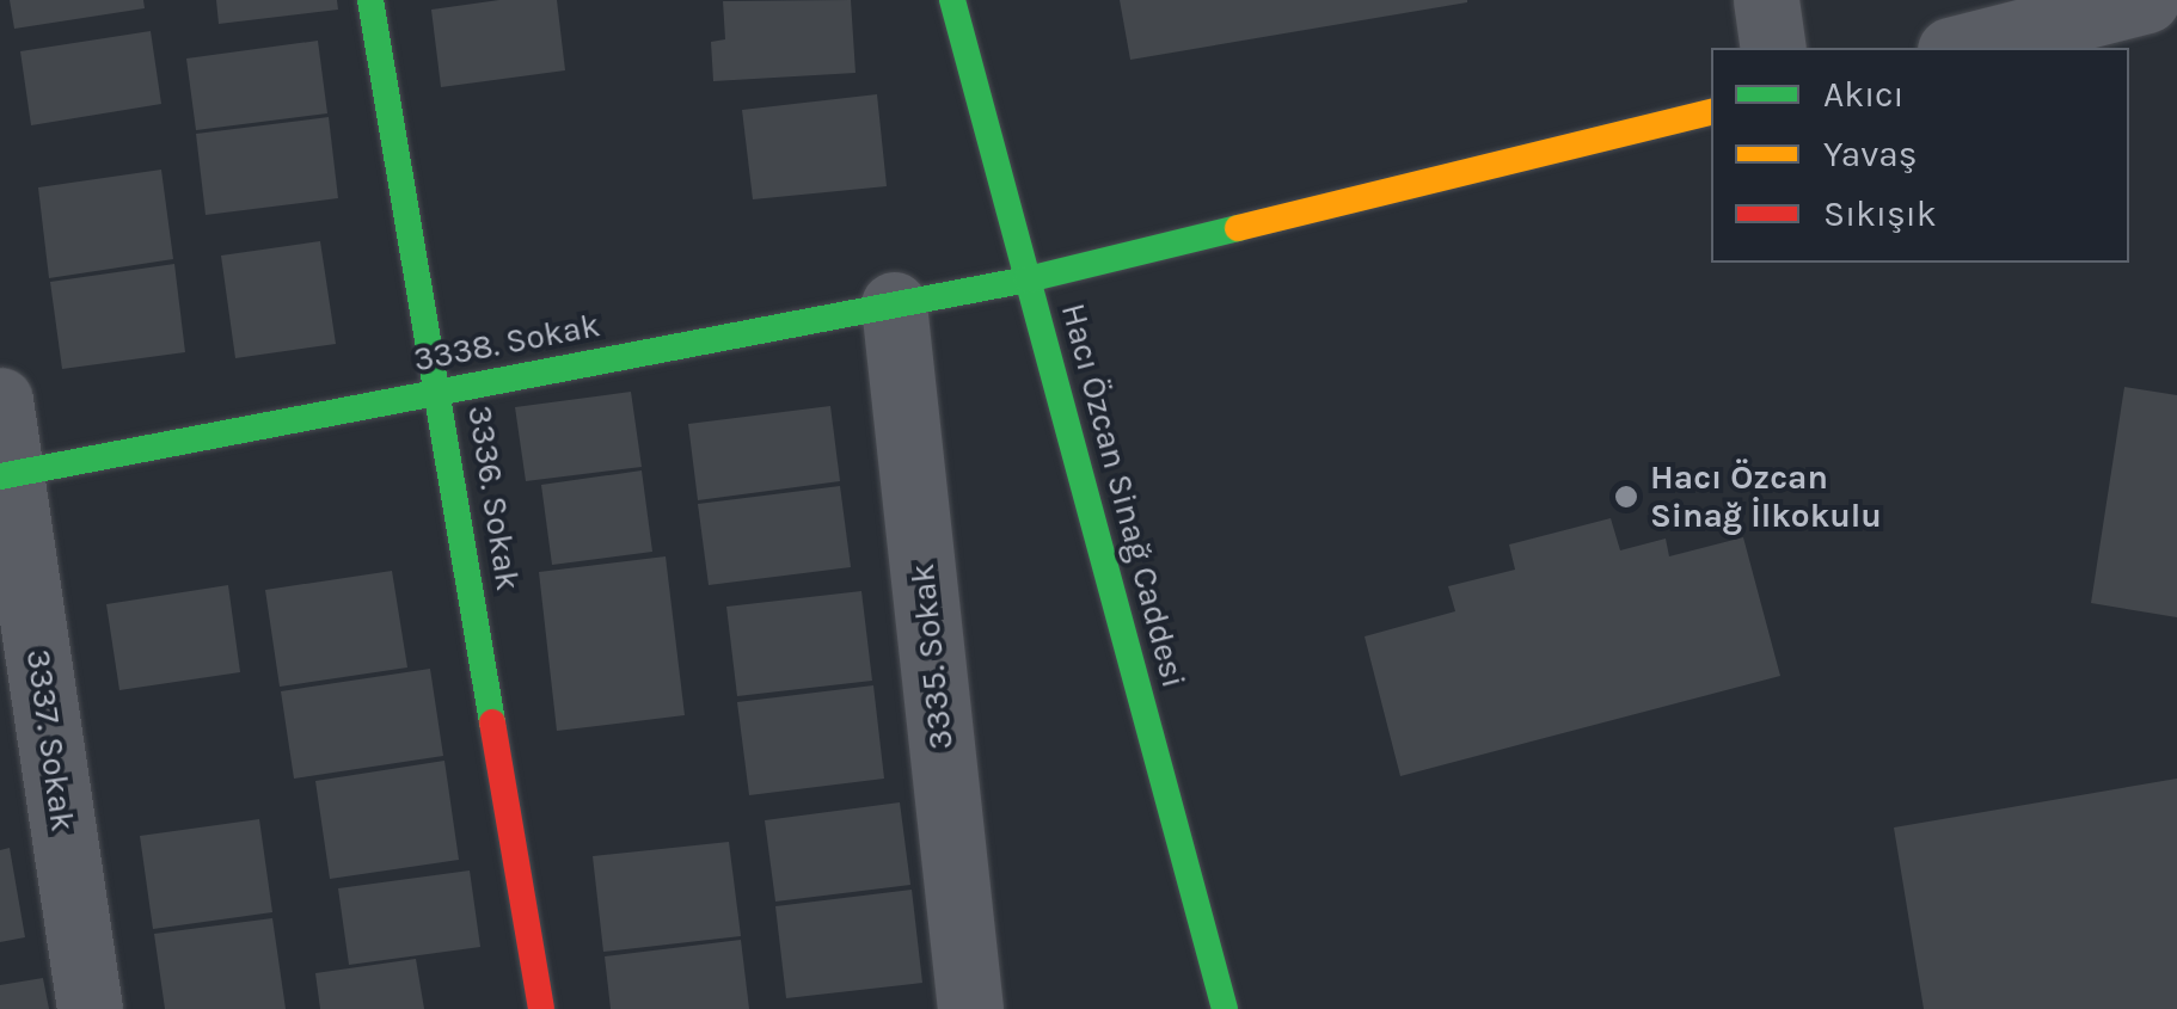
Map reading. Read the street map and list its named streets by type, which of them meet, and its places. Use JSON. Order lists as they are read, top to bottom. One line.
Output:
{"streets":{"street":["3338. Sokak","Hacı Özcan Sinağ Caddesi","3336. Sokak","3335. Sokak","3337. Sokak"]},"crossings":[["3338. Sokak","Hacı Özcan Sinağ Caddesi"],["3338. Sokak","3336. Sokak"],["3338. Sokak","3335. Sokak"],["3338. Sokak","3337. Sokak"]],"places":["Hacı Özcan Sinağ İlkokulu"],"legend":["Akıcı","Yavaş","Sıkışık"]}
